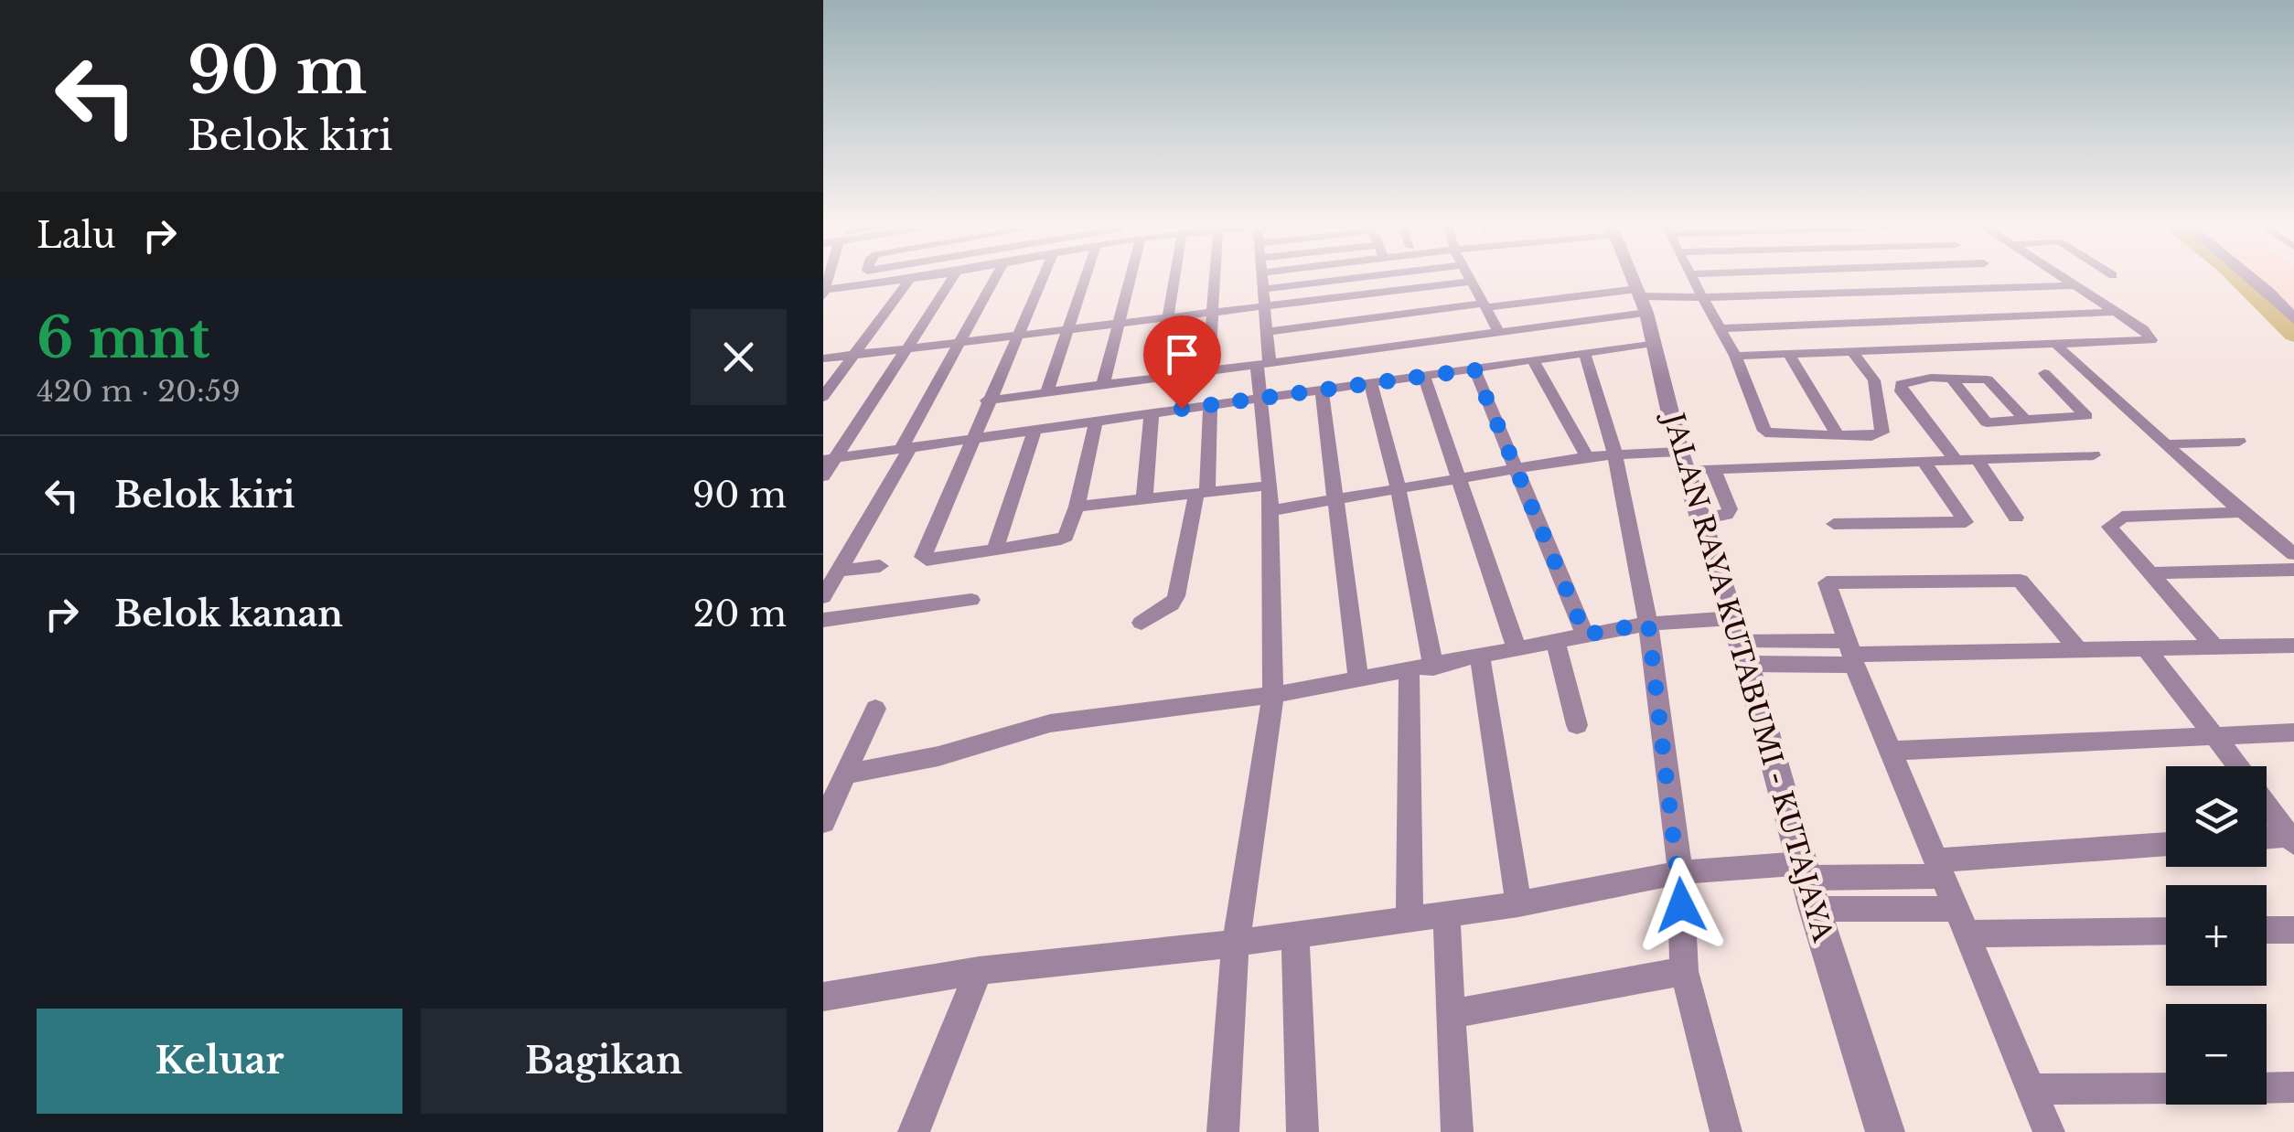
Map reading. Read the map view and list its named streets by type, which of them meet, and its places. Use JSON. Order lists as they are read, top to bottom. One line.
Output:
{"streets":{"street":["JALAN RAYA KUTABUMI - KUTAJAYA"]},"page":{"turn":["90 m","Belok kiri"],"then":"Lalu","heading":["6 mnt","420 m · 20:59"],"list":[{"name":"Belok kiri","value":"90 m"},{"name":"Belok kanan","value":"20 m"}],"map_buttons":["+","−"],"buttons":["Keluar","Bagikan"]}}
